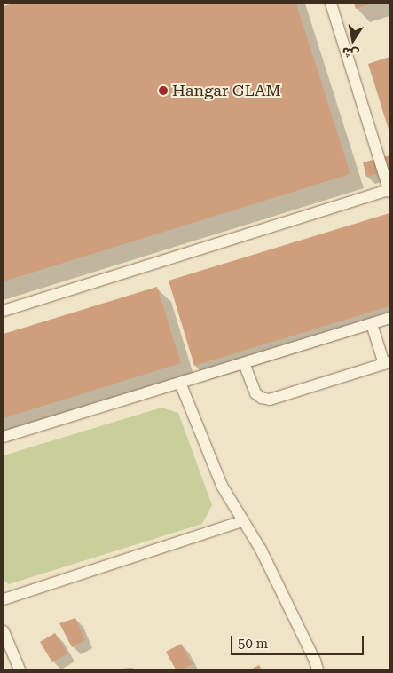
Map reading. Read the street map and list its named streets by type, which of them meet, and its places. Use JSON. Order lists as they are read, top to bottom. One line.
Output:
{"places":["Hangar GLAM"],"scale_bar":"50 m","north":"bottom"}
